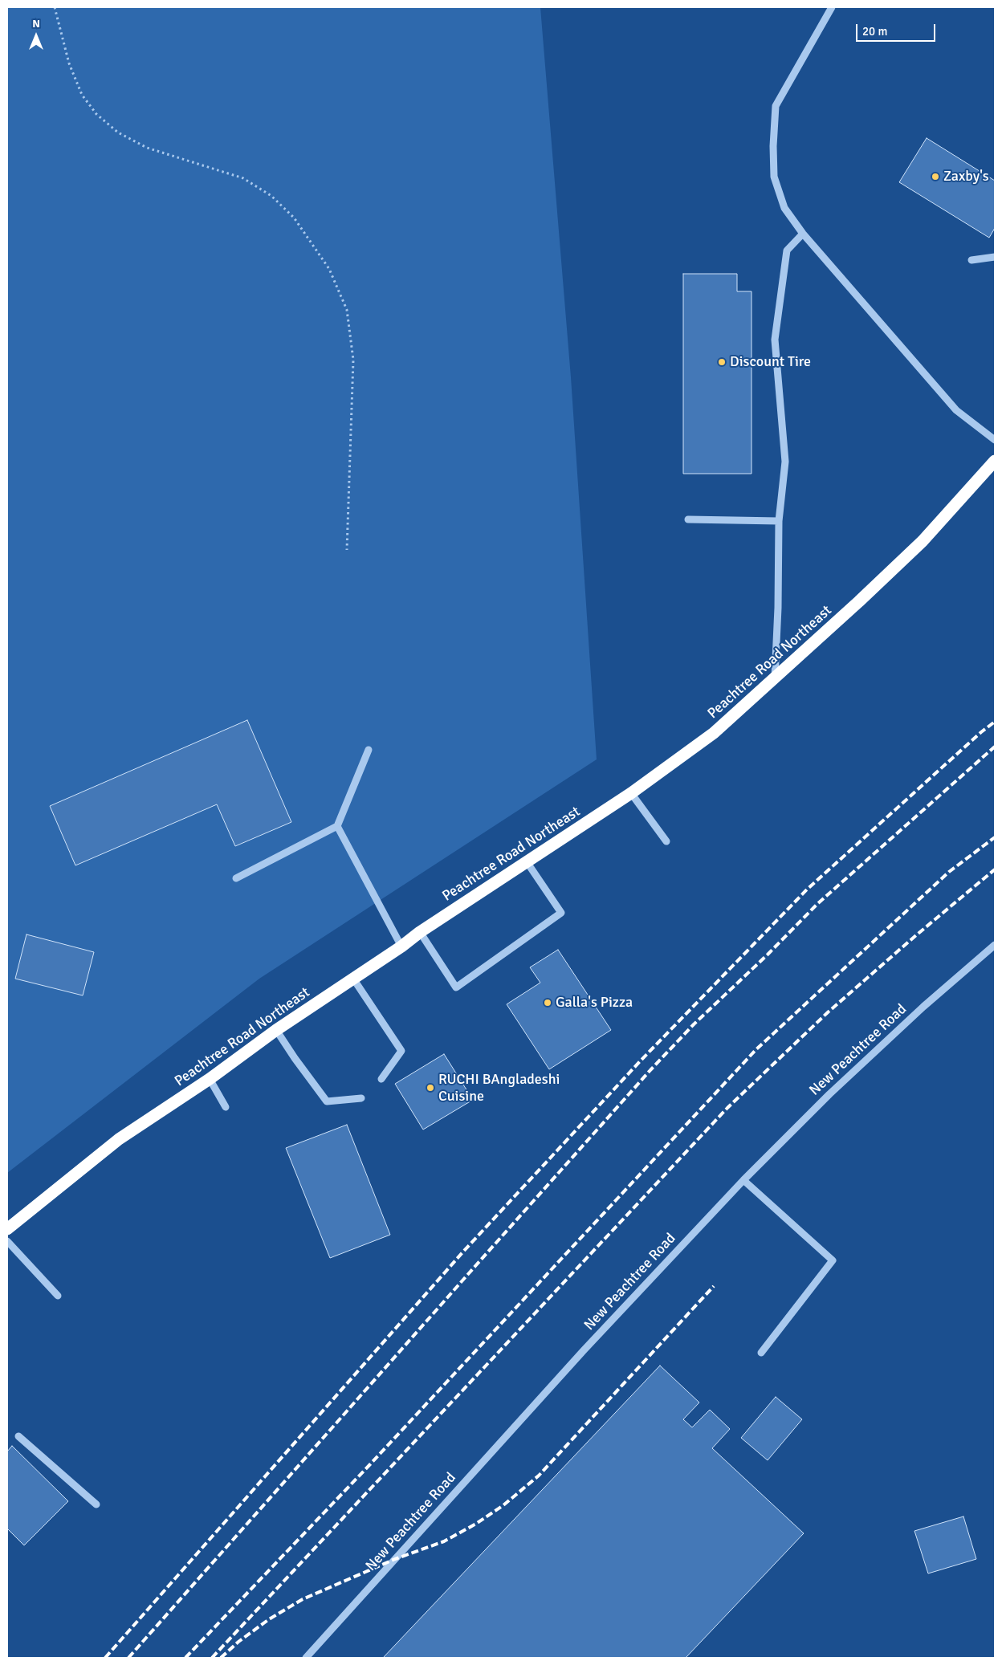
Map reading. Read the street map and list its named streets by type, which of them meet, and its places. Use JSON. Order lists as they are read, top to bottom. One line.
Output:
{"streets":{"highway":["Peachtree Road Northeast"],"street":["New Peachtree Road"]},"places":["Zaxby's","Discount Tire","Galla's Pizza","RUCHI BAngladeshi Cuisine"],"scale_bar":"20 m","north":"top"}
